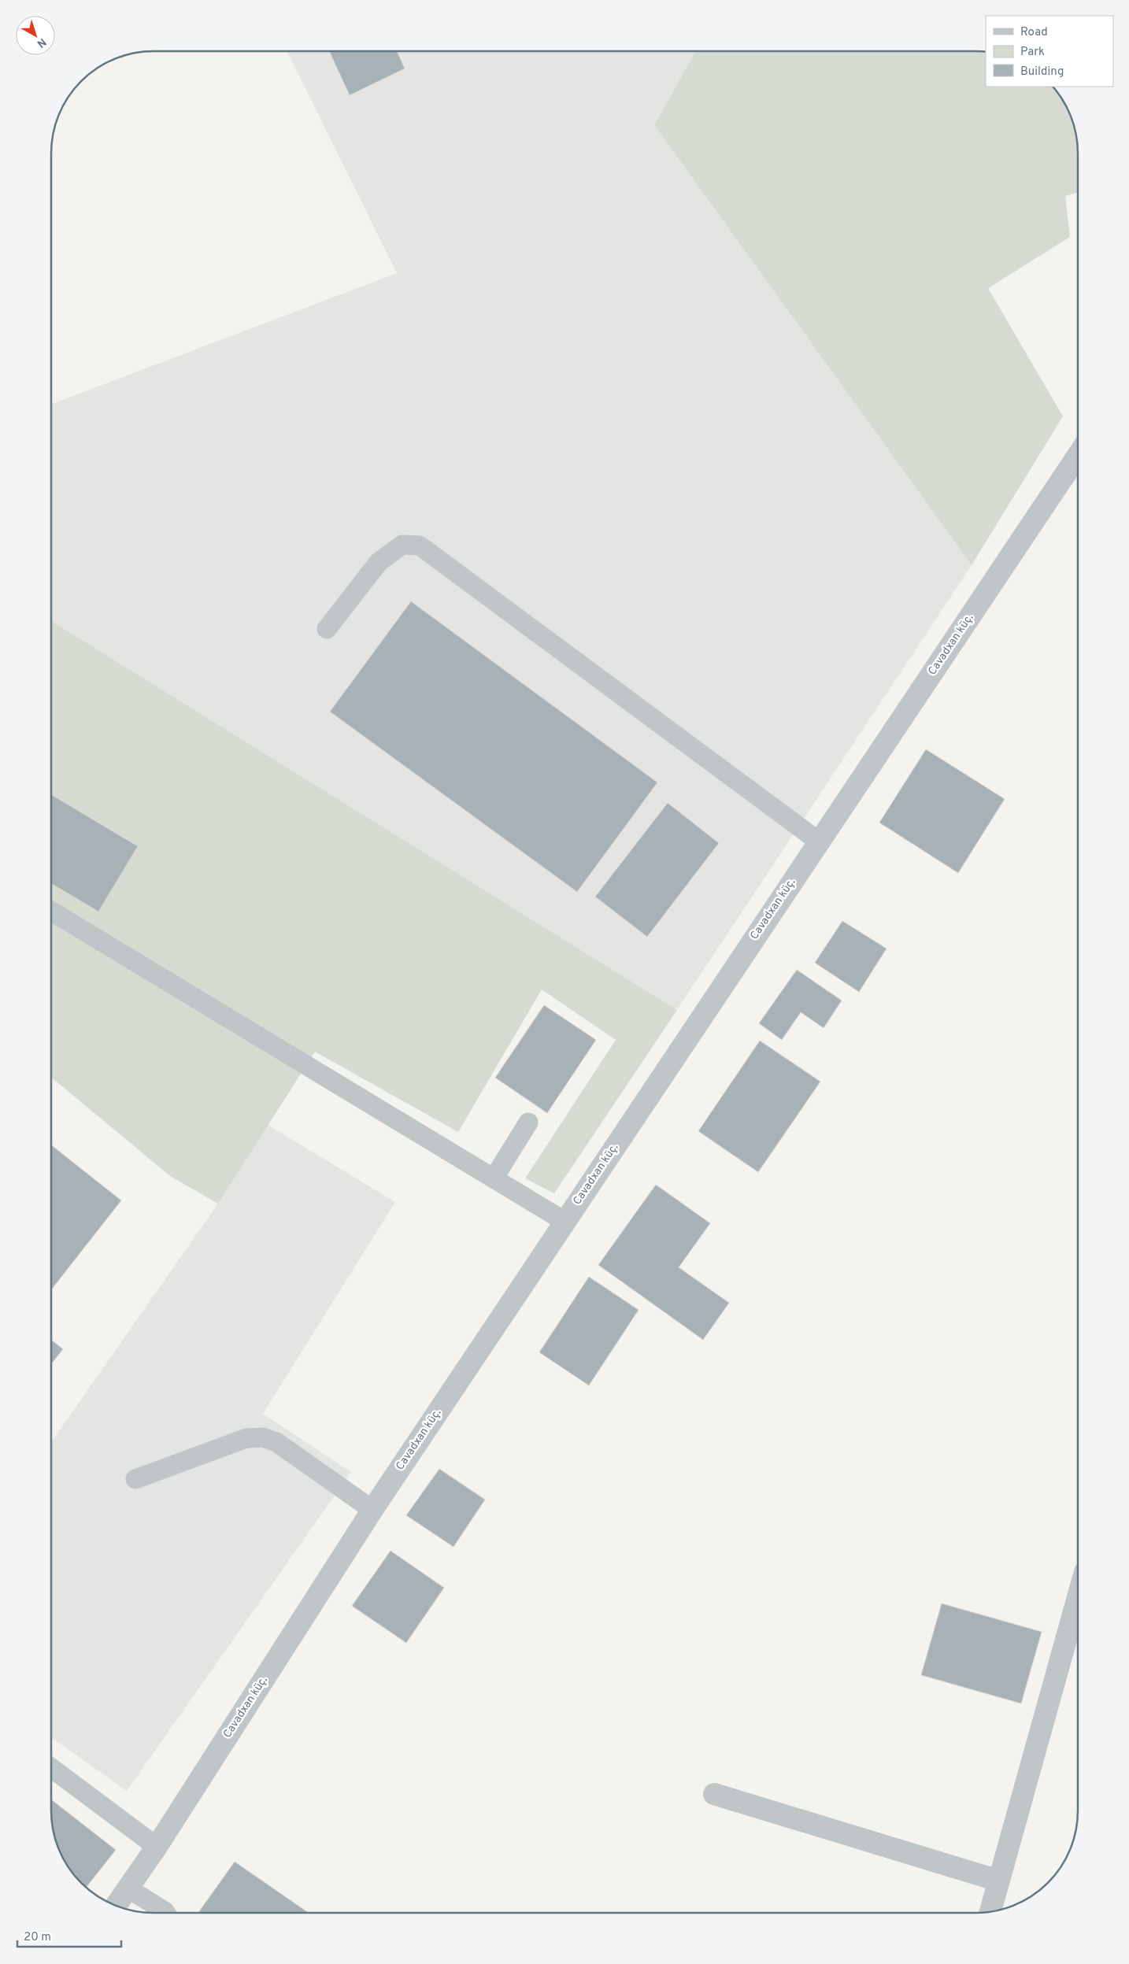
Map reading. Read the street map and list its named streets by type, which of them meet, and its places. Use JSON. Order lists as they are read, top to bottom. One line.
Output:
{"streets":{"street":["Cavadxan küç."]},"legend":["Road","Park","Building"],"scale_bar":"20 m","north":"bottom right"}
